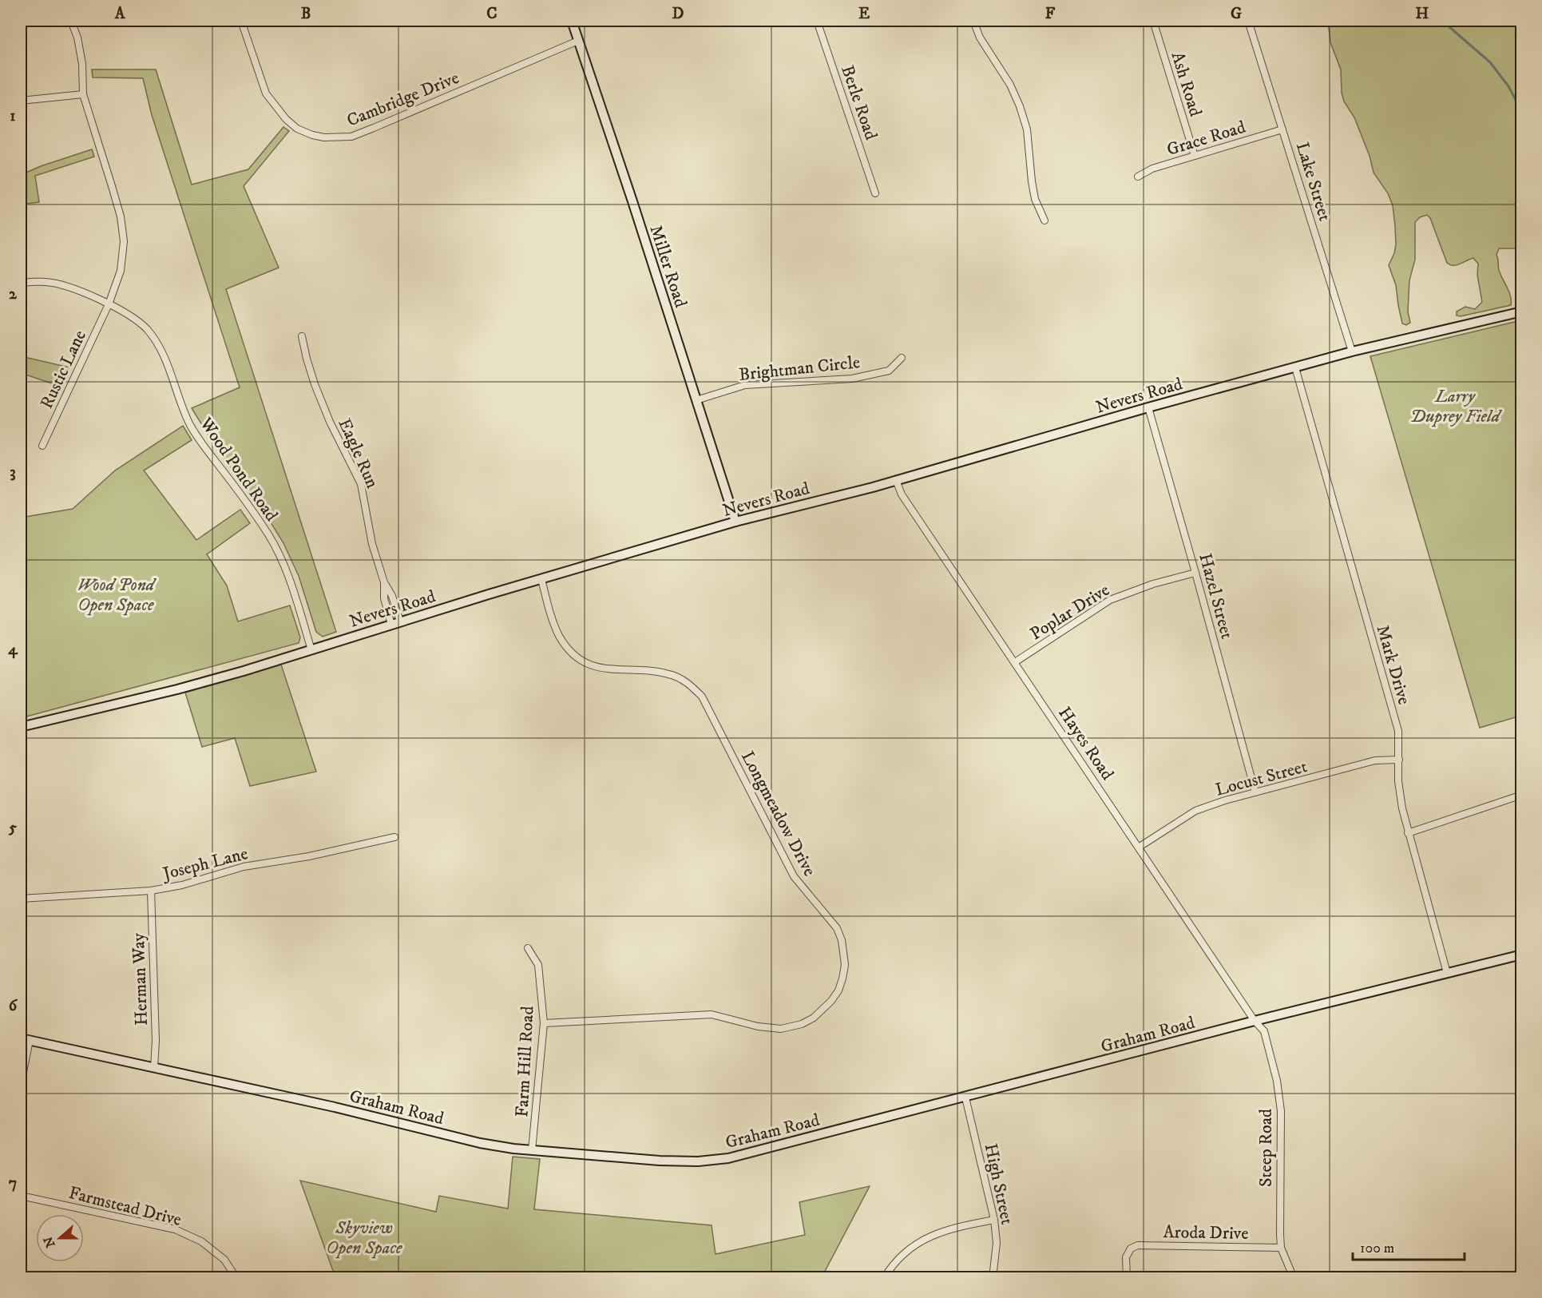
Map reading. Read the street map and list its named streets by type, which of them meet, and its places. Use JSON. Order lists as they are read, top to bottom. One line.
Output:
{"streets":{"street":["Ash Road","Cambridge Drive","Berle Road","Grace Road","Lake Street","Miller Road","Brightman Circle","Rustic Lane","Nevers Road","Eagle Run","Wood Pond Road","Hazel Street","Poplar Drive","Mark Drive","Hayes Road","Locust Street","Longmeadow Drive","Joseph Lane","Herman Way","Graham Road","Farm Hill Road","Steep Road","High Street","Farmstead Drive","Aroda Drive"]},"crossings":[["Ash Road","Grace Road"],["Cambridge Drive","Miller Road"],["Grace Road","Lake Street"],["Lake Street","Nevers Road"],["Miller Road","Brightman Circle"],["Miller Road","Nevers Road"],["Rustic Lane","Wood Pond Road"],["Nevers Road","Eagle Run"],["Nevers Road","Wood Pond Road"],["Nevers Road","Hazel Street"],["Nevers Road","Mark Drive"],["Nevers Road","Hayes Road"],["Nevers Road","Longmeadow Drive"],["Hazel Street","Poplar Drive"],["Hazel Street","Locust Street"],["Poplar Drive","Hayes Road"],["Mark Drive","Locust Street"],["Mark Drive","Graham Road"],["Hayes Road","Locust Street"],["Hayes Road","Graham Road"],["Hayes Road","Steep Road"],["Longmeadow Drive","Farm Hill Road"],["Joseph Lane","Herman Way"],["Herman Way","Graham Road"],["Graham Road","Farm Hill Road"],["Graham Road","Steep Road"],["Graham Road","High Street"],["Steep Road","Aroda Drive"]],"parks":["Larry Duprey Field","Wood Pond Open Space","Skyview Open Space"],"scale_bar":"100 m","north":"left","grid":{"columns":["A","B","C","D","E","F","G","H"],"rows":["1","2","3","4","5","6","7"]}}
